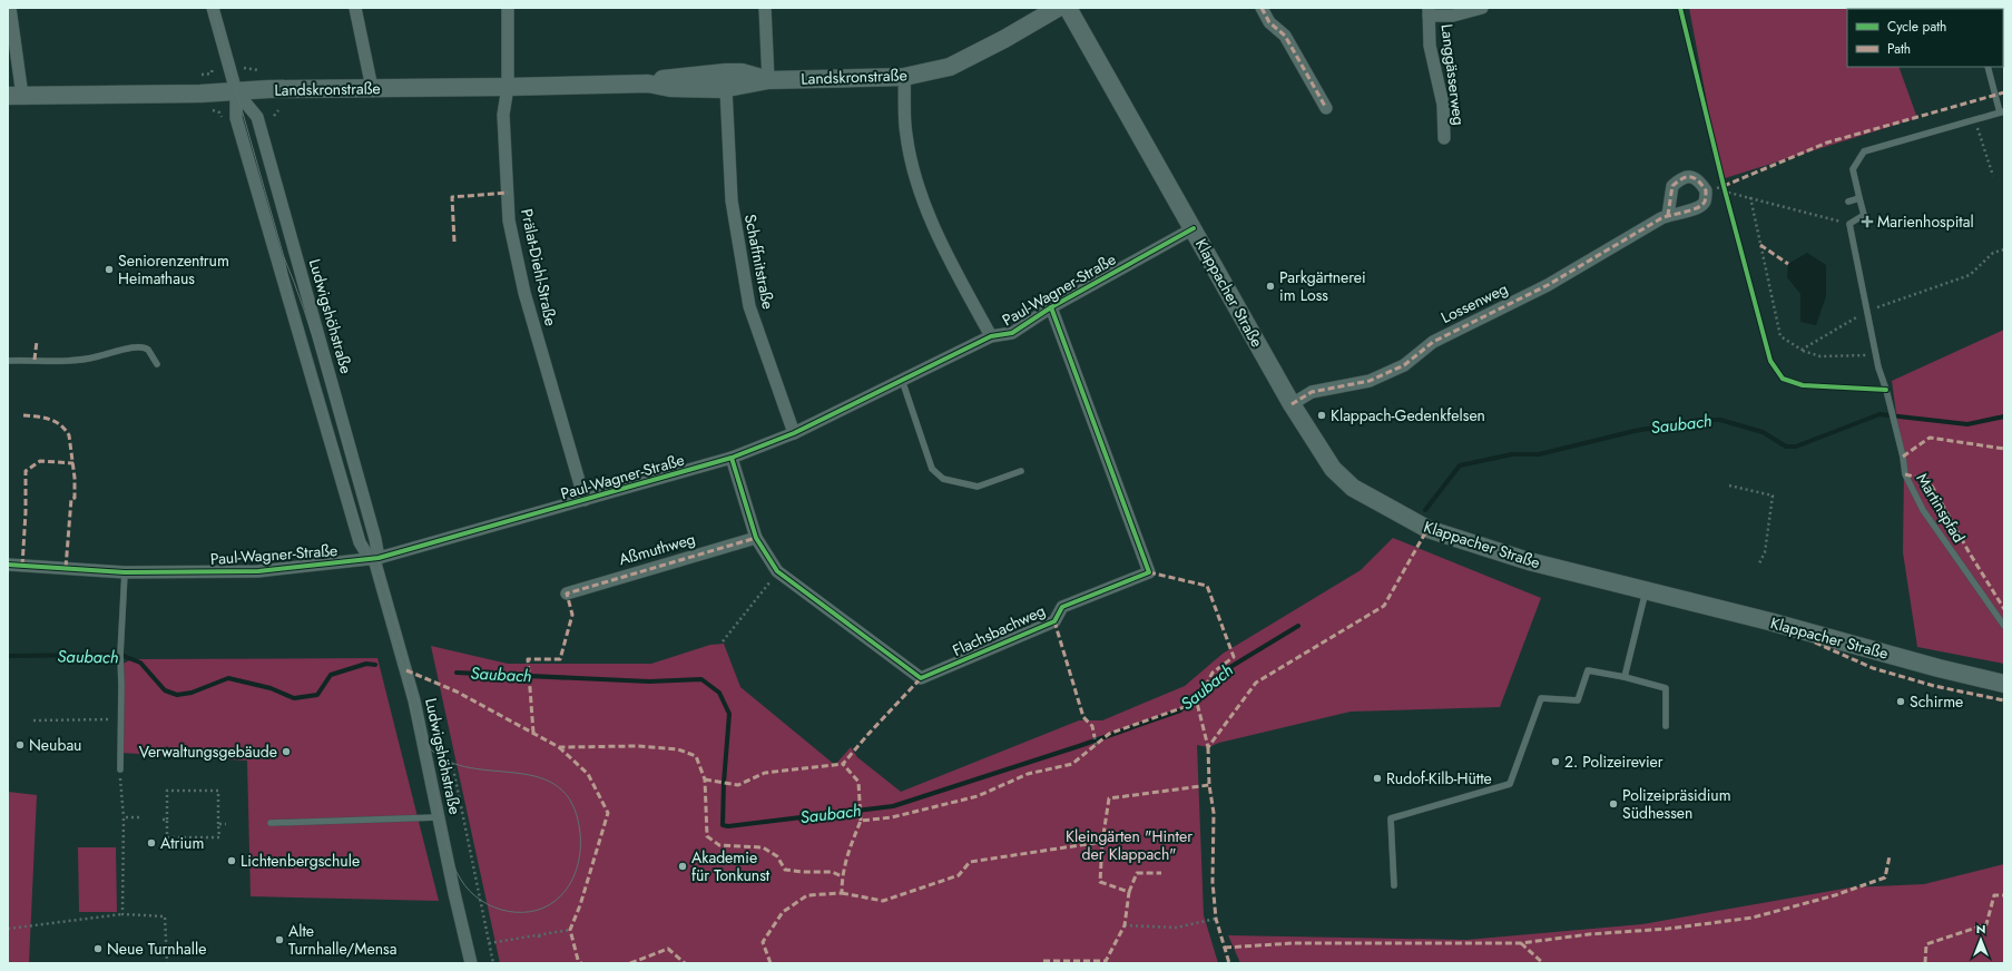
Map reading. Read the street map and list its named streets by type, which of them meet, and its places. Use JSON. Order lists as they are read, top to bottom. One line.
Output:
{"streets":{"main road":["Landskronstraße","Klappacher Straße"],"street":["Langgässerweg","Schaffnitstraße","Prälat-Diehl-Straße","Paul-Wagner-Straße","Lossenweg","Ludwigshöhstraße","Aßmuthweg","Flachsbachweg"],"lane":["Martinspfad"]},"crossings":[["Landskronstraße","Schaffnitstraße"],["Landskronstraße","Prälat-Diehl-Straße"],["Landskronstraße","Ludwigshöhstraße"],["Schaffnitstraße","Paul-Wagner-Straße"],["Prälat-Diehl-Straße","Paul-Wagner-Straße"],["Paul-Wagner-Straße","Klappacher Straße"],["Paul-Wagner-Straße","Ludwigshöhstraße"],["Paul-Wagner-Straße","Flachsbachweg"],["Klappacher Straße","Lossenweg"],["Aßmuthweg","Flachsbachweg"]],"water":["Saubach"],"parks":["Kleingärten \"Hinter der Klappach\""],"places":{"health":["Marienhospital"],"other":["Seniorenzentrum Heimathaus","Parkgärtnerei im Loss","Klappach-Gedenkfelsen","Schirme","Neubau","Verwaltungsgebäude","2. Polizeirevier","Rudof-Kilb-Hütte","Polizeipräsidium Südhessen","Atrium","Lichtenbergschule","Akademie für Tonkunst","Alte Turnhalle/Mensa","Neue Turnhalle"]},"legend":["Cycle path","Path"],"north":"top"}
